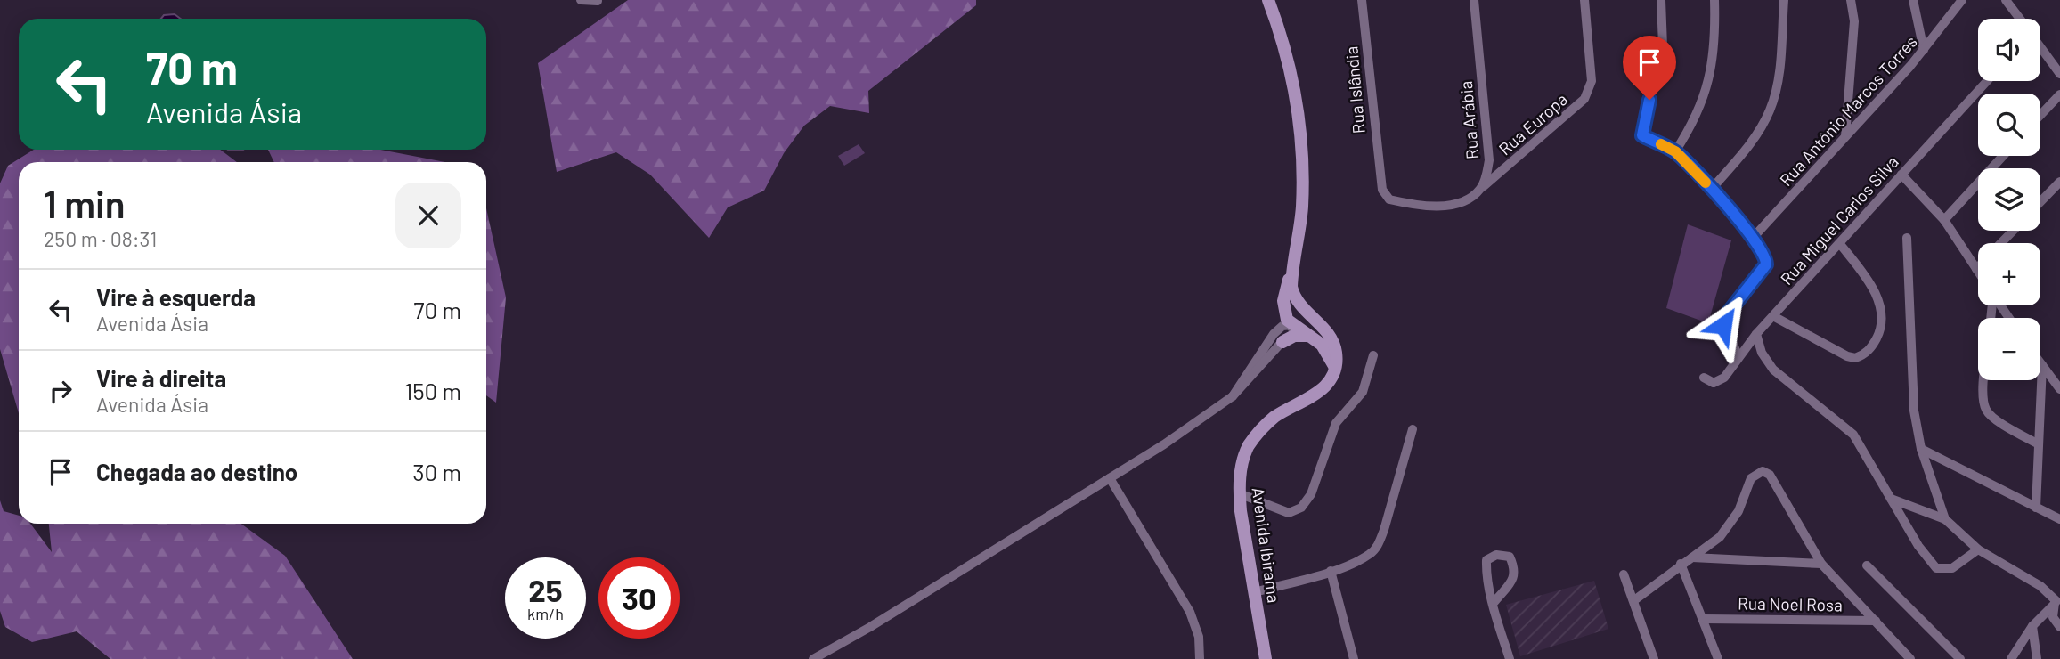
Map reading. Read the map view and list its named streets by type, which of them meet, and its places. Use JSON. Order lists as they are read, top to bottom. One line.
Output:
{"streets":{"main road":["Avenida Ibirama"],"street":["Rua Islândia","Rua Antônio Marcos Torres","Rua Arábia","Rua Europa","Rua Miguel Carlos Silva","Rua Noel Rosa"]},"crossings":[["Rua Islândia","Rua Arábia"],["Rua Islândia","Rua Europa"],["Rua Arábia","Rua Europa"]],"page":{"map_buttons":["+","−"],"turn":["70 m","Avenida Ásia"],"heading":["1 min","250 m · 08:31"],"list":[{"name":"Vire à esquerda","note":"Avenida Ásia","value":"70 m"},{"name":"Vire à direita","note":"Avenida Ásia","value":"150 m"},{"name":"Chegada ao destino","value":"30 m"}],"speed":"25 km/h","limit":"30"}}
